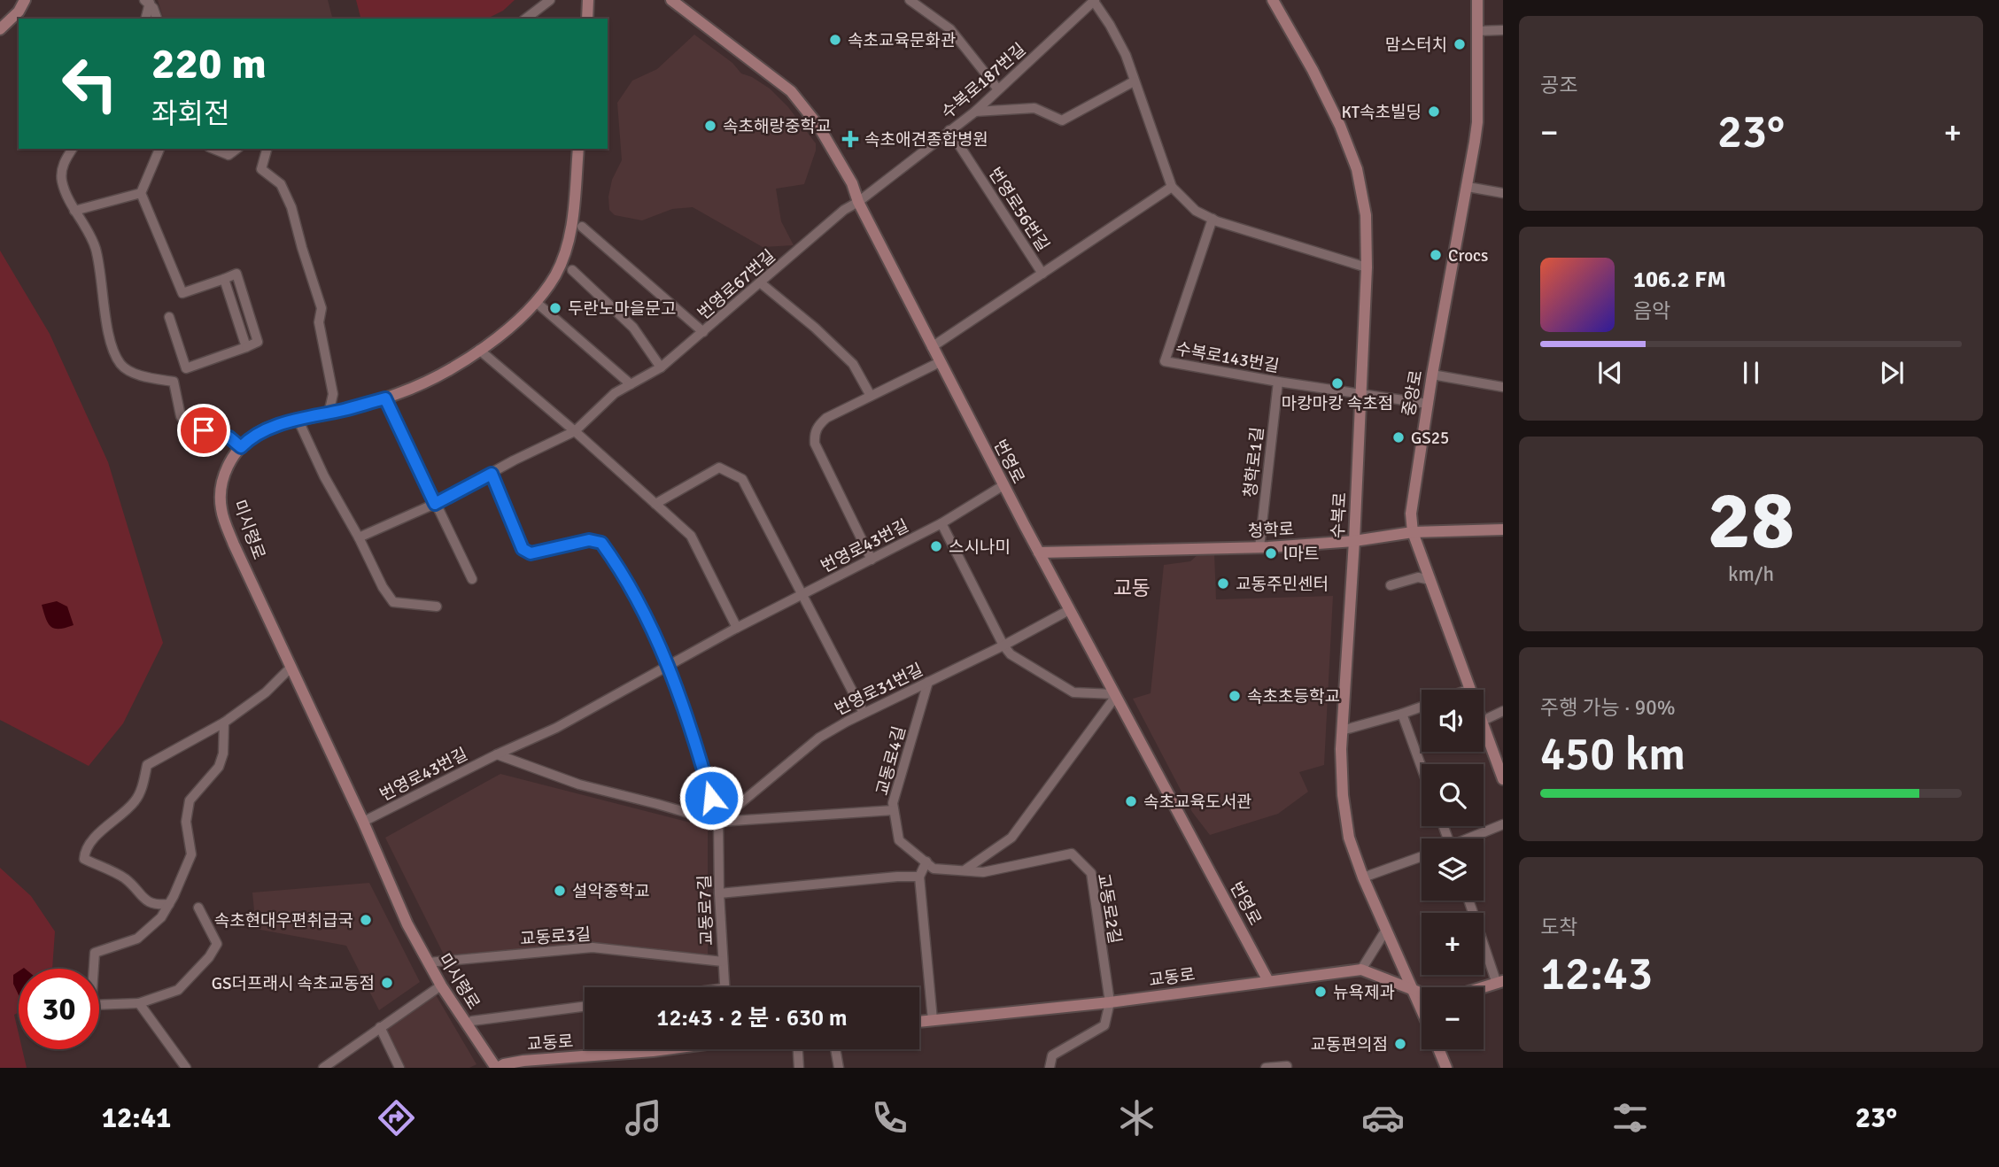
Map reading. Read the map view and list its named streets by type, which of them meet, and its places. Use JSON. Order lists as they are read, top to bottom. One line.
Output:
{"streets":{"street":["수복로187번길","번영로56번길","번영로67번길","수복로143번길","중앙로","번영로","청학로1길","수복로","미시령로","청학로","번영로43번길","번영로31번길","교동로4길","교동로2길","교동로7길","교동로3길","교동로"]},"crossings":[["수복로187번길","번영로56번길"],["수복로187번길","번영로67번길"],["수복로187번길","번영로"],["번영로56번길","번영로"],["번영로67번길","번영로"],["번영로67번길","교동로7길"],["수복로143번길","중앙로"],["수복로143번길","청학로1길"],["수복로143번길","수복로"],["중앙로","청학로"],["번영로","청학로"],["번영로","번영로43번길"],["번영로","번영로31번길"],["번영로","교동로"],["청학로1길","청학로"],["수복로","청학로"],["수복로","교동로"],["미시령로","번영로43번길"],["미시령로","교동로3길"],["미시령로","교동로"],["번영로43번길","교동로7길"],["번영로31번길","교동로4길"],["번영로31번길","교동로7길"],["교동로4길","교동로2길"],["교동로2길","교동로"],["교동로7길","교동로3길"]],"districts":["교동"],"places":{"other":["속초교육문화관","맘스터치","KT속초빌딩","속초해랑중학교","Crocs","두란노마을문고","마캉마캉 속초점","GS25","스시나미","l마트","교동주민센터","속초초등학교","속초교육도서관","설악중학교","속초현대우편취급국","GS더프래시 속초교동점","뉴욕제과","교동편의점"],"health":["속초애견종합병원"]},"page":{"tile":["공조",["28","km/h"],["주행 가능 · 90%","450 km"],["도착","12:43"]],"turn":["220 m","좌회전"],"heat":["−","23°","+"],"song":["106.2 FM","음악"],"map_buttons":["+","−"],"limit":"30","trip":"12:43 · 2 분 · 630 m","tabs":["12:41","23°"]}}
